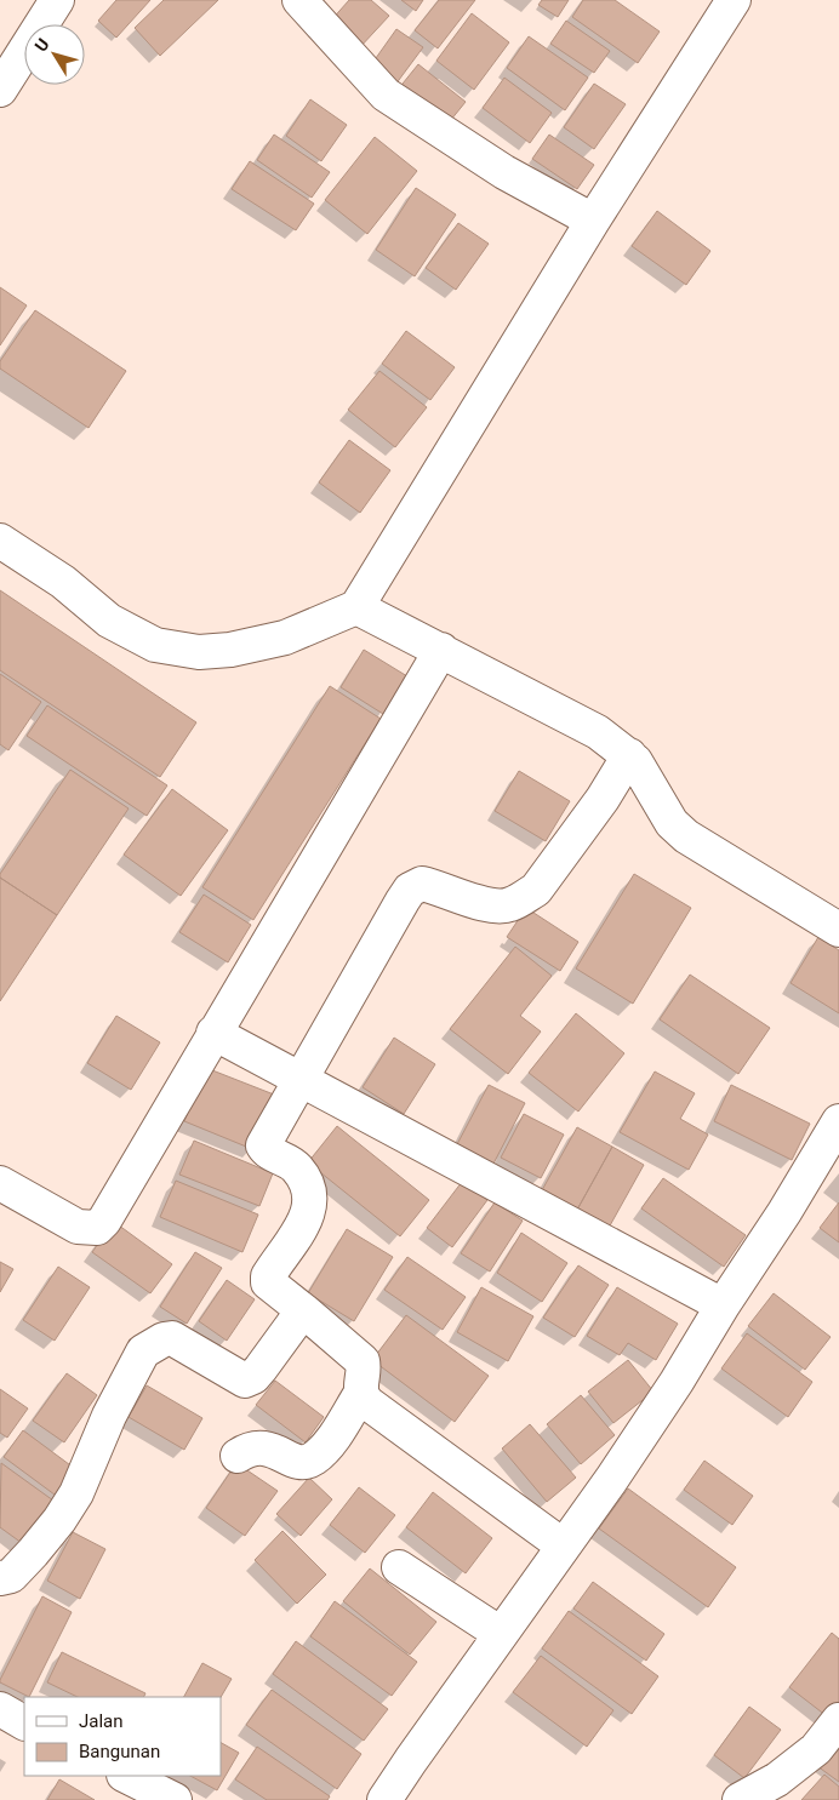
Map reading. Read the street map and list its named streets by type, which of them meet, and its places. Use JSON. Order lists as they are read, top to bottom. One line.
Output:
{"legend":["Jalan","Bangunan"],"north":"top left"}
